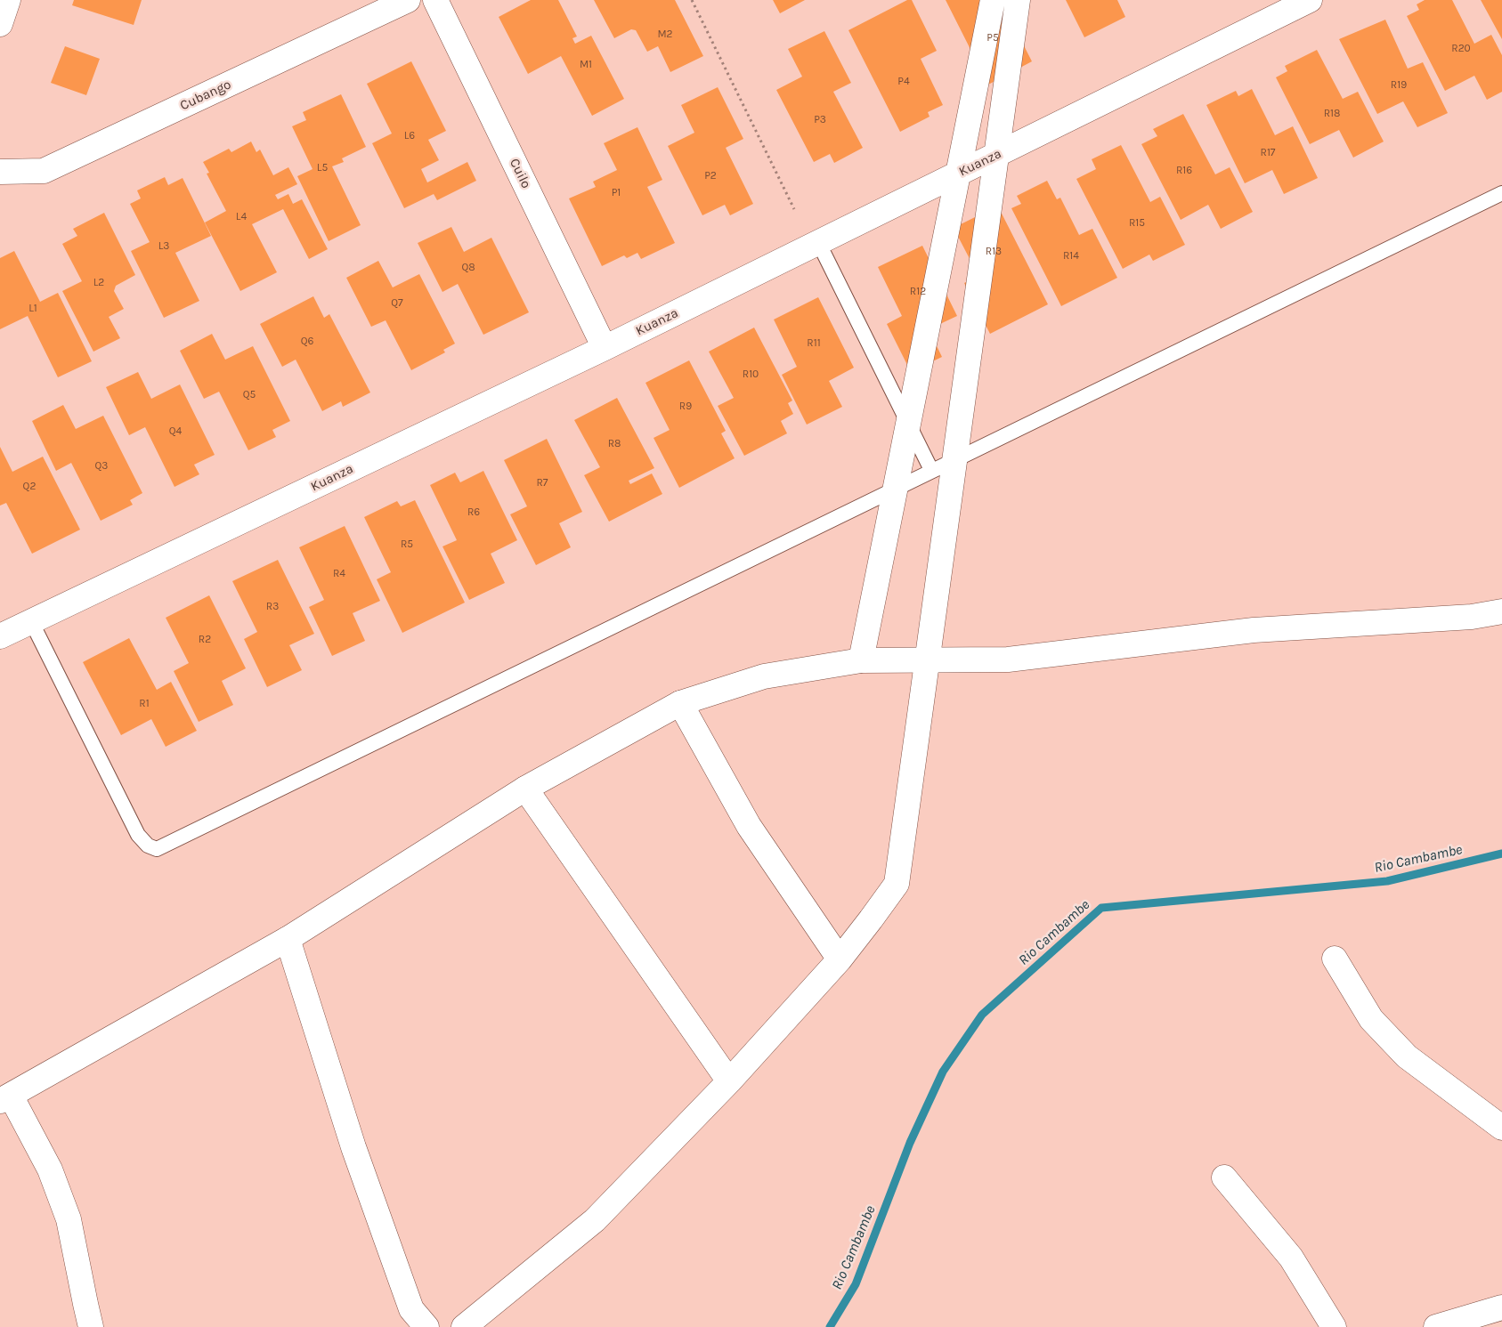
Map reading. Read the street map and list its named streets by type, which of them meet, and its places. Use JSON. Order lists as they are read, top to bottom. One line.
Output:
{"streets":{"street":["Cubango","Kuanza","Cuilo"]},"crossings":[["Kuanza","Cuilo"]],"water":["Rio Cambambe"],"house_numbers":["M2","P5","R20","M1","P4","R19","R18","P3","L6","R17","L5","R16","P2","P1","L4","R15","L3","R13","R14","Q8","L2","R12","Q7","L1","Q6","R11","R10","Q5","R9","Q4","R8","Q3","R7","Q2","R6","R5","R4","R3","R2","R1"]}
